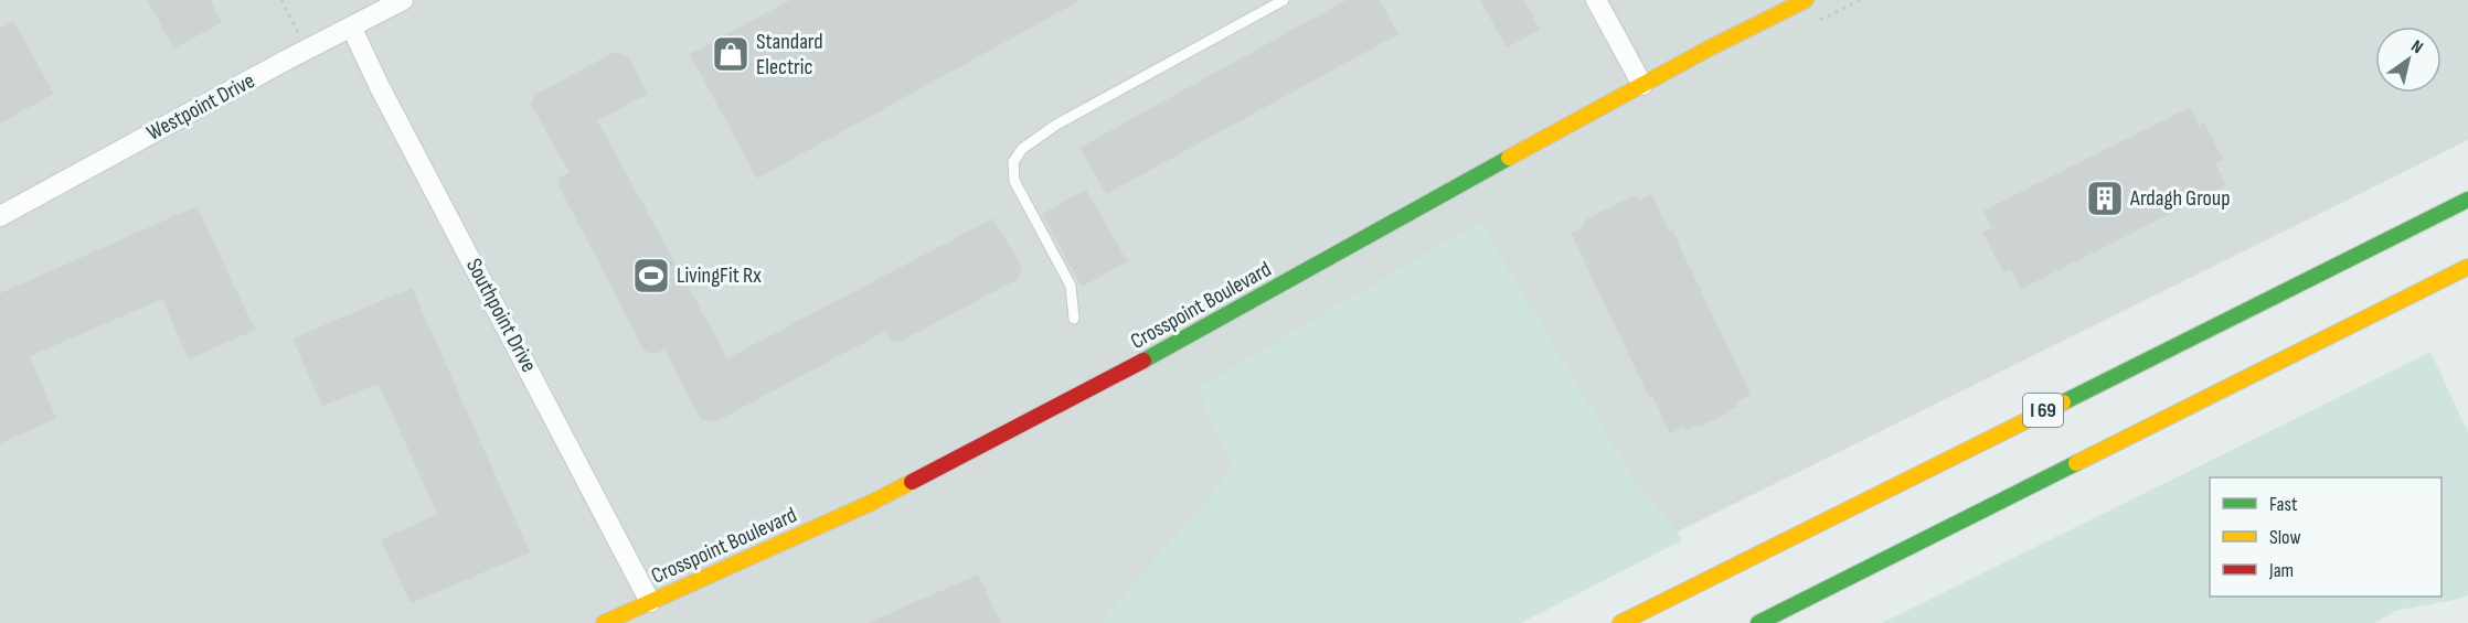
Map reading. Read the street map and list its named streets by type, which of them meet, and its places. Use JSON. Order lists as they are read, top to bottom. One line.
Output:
{"streets":{"main road":["Crosspoint Boulevard","I 69"],"street":["Westpoint Drive","Southpoint Drive"]},"crossings":[["Westpoint Drive","Southpoint Drive"],["Crosspoint Boulevard","Southpoint Drive"]],"places":{"shop":["Standard Electric"],"building":["Ardagh Group"],"sports":["LivingFit Rx"]},"legend":["Fast","Slow","Jam"],"north":"top right"}
